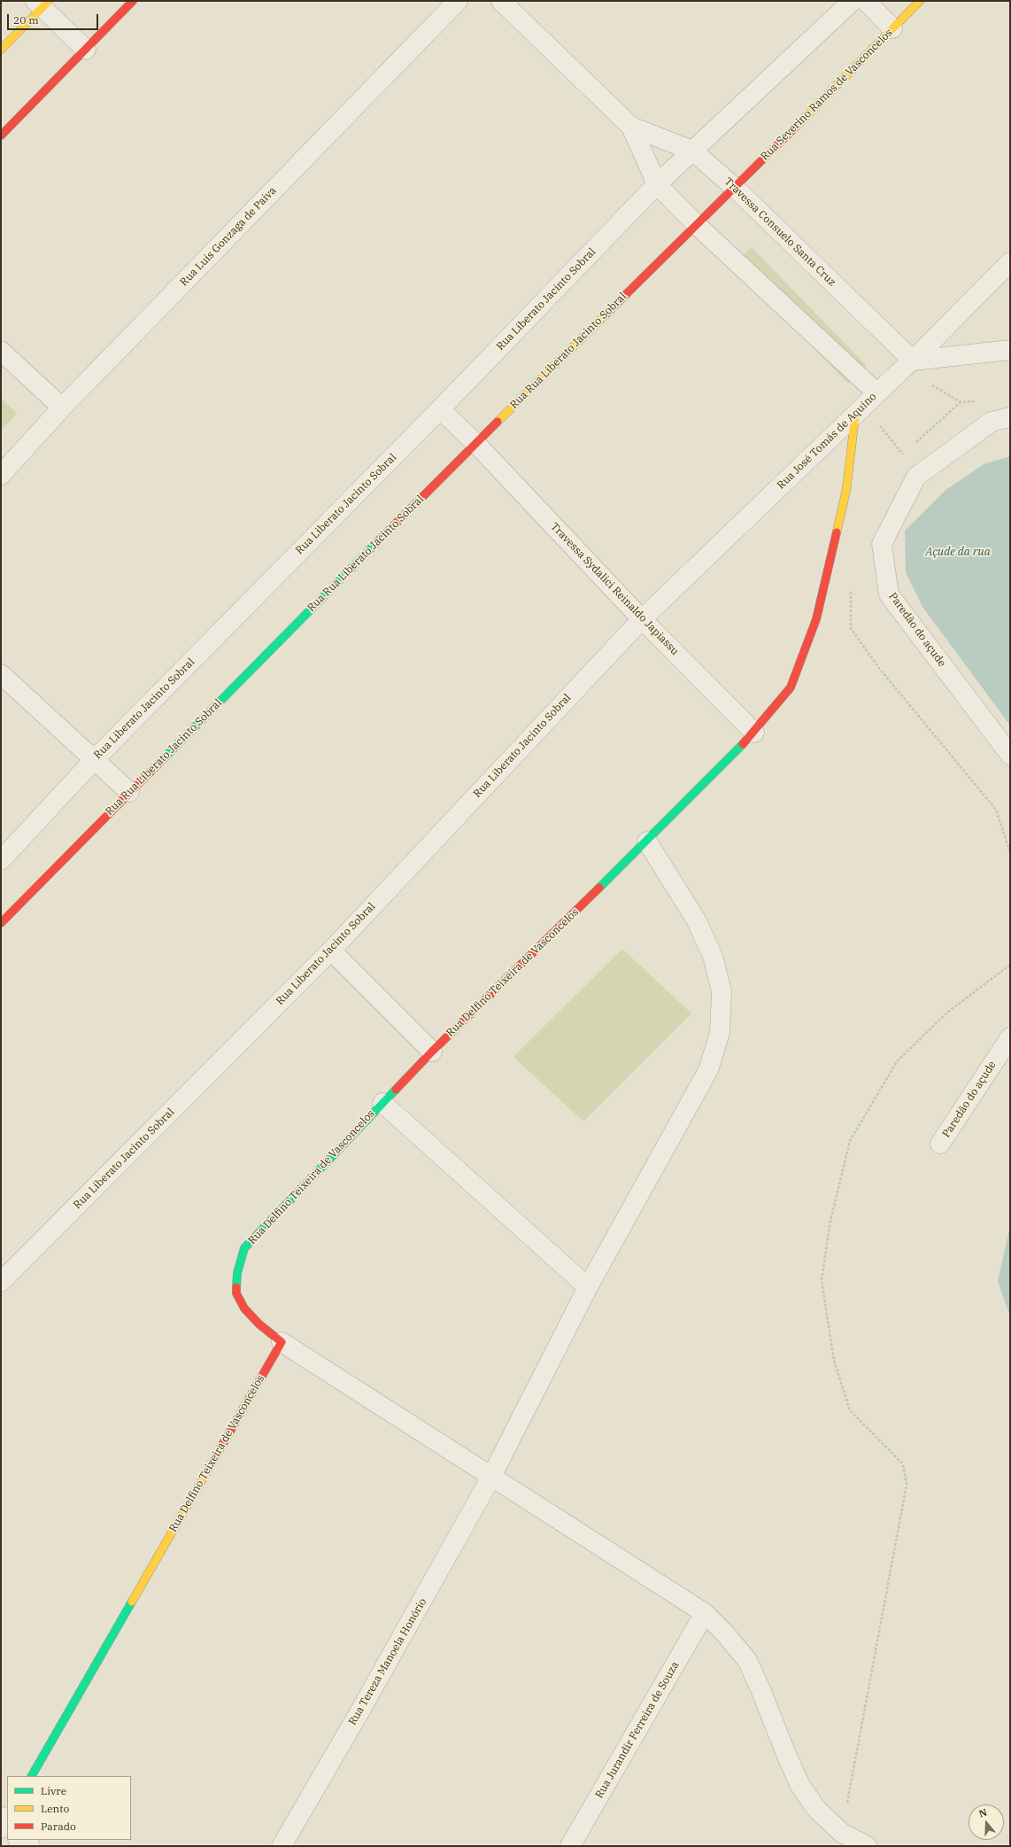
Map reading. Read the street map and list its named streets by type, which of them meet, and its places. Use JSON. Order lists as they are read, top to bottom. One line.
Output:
{"streets":{"street":["Rua Severino Ramos de Vasconcelos","Travessa Consuelo Santa Cruz","Rua Luís Gonzaga de Paiva","Rua Liberato Jacinto Sobral","Rua Rua Liberato Jacinto Sobral","Rua José Tomás de Aquino","Travessa Sydalici Reinaldo Japiassu","Paredão do açude","Rua Delfino Teixeira de Vasconcelos","Rua Tereza Manoela Honório","Rua Jurandir Ferreira de Souza"]},"crossings":[["Rua Severino Ramos de Vasconcelos","Travessa Consuelo Santa Cruz"],["Rua Severino Ramos de Vasconcelos","Rua Rua Liberato Jacinto Sobral"],["Travessa Consuelo Santa Cruz","Rua Liberato Jacinto Sobral"],["Travessa Consuelo Santa Cruz","Rua Rua Liberato Jacinto Sobral"],["Travessa Consuelo Santa Cruz","Rua José Tomás de Aquino"],["Rua Liberato Jacinto Sobral","Rua José Tomás de Aquino"],["Rua Liberato Jacinto Sobral","Travessa Sydalici Reinaldo Japiassu"],["Rua Rua Liberato Jacinto Sobral","Travessa Sydalici Reinaldo Japiassu"],["Rua José Tomás de Aquino","Travessa Sydalici Reinaldo Japiassu"],["Rua José Tomás de Aquino","Rua Delfino Teixeira de Vasconcelos"],["Travessa Sydalici Reinaldo Japiassu","Rua Delfino Teixeira de Vasconcelos"],["Rua Delfino Teixeira de Vasconcelos","Rua Tereza Manoela Honório"]],"water":["Açude da rua"],"legend":["Livre","Lento","Parado"],"scale_bar":"20 m","north":"top"}
